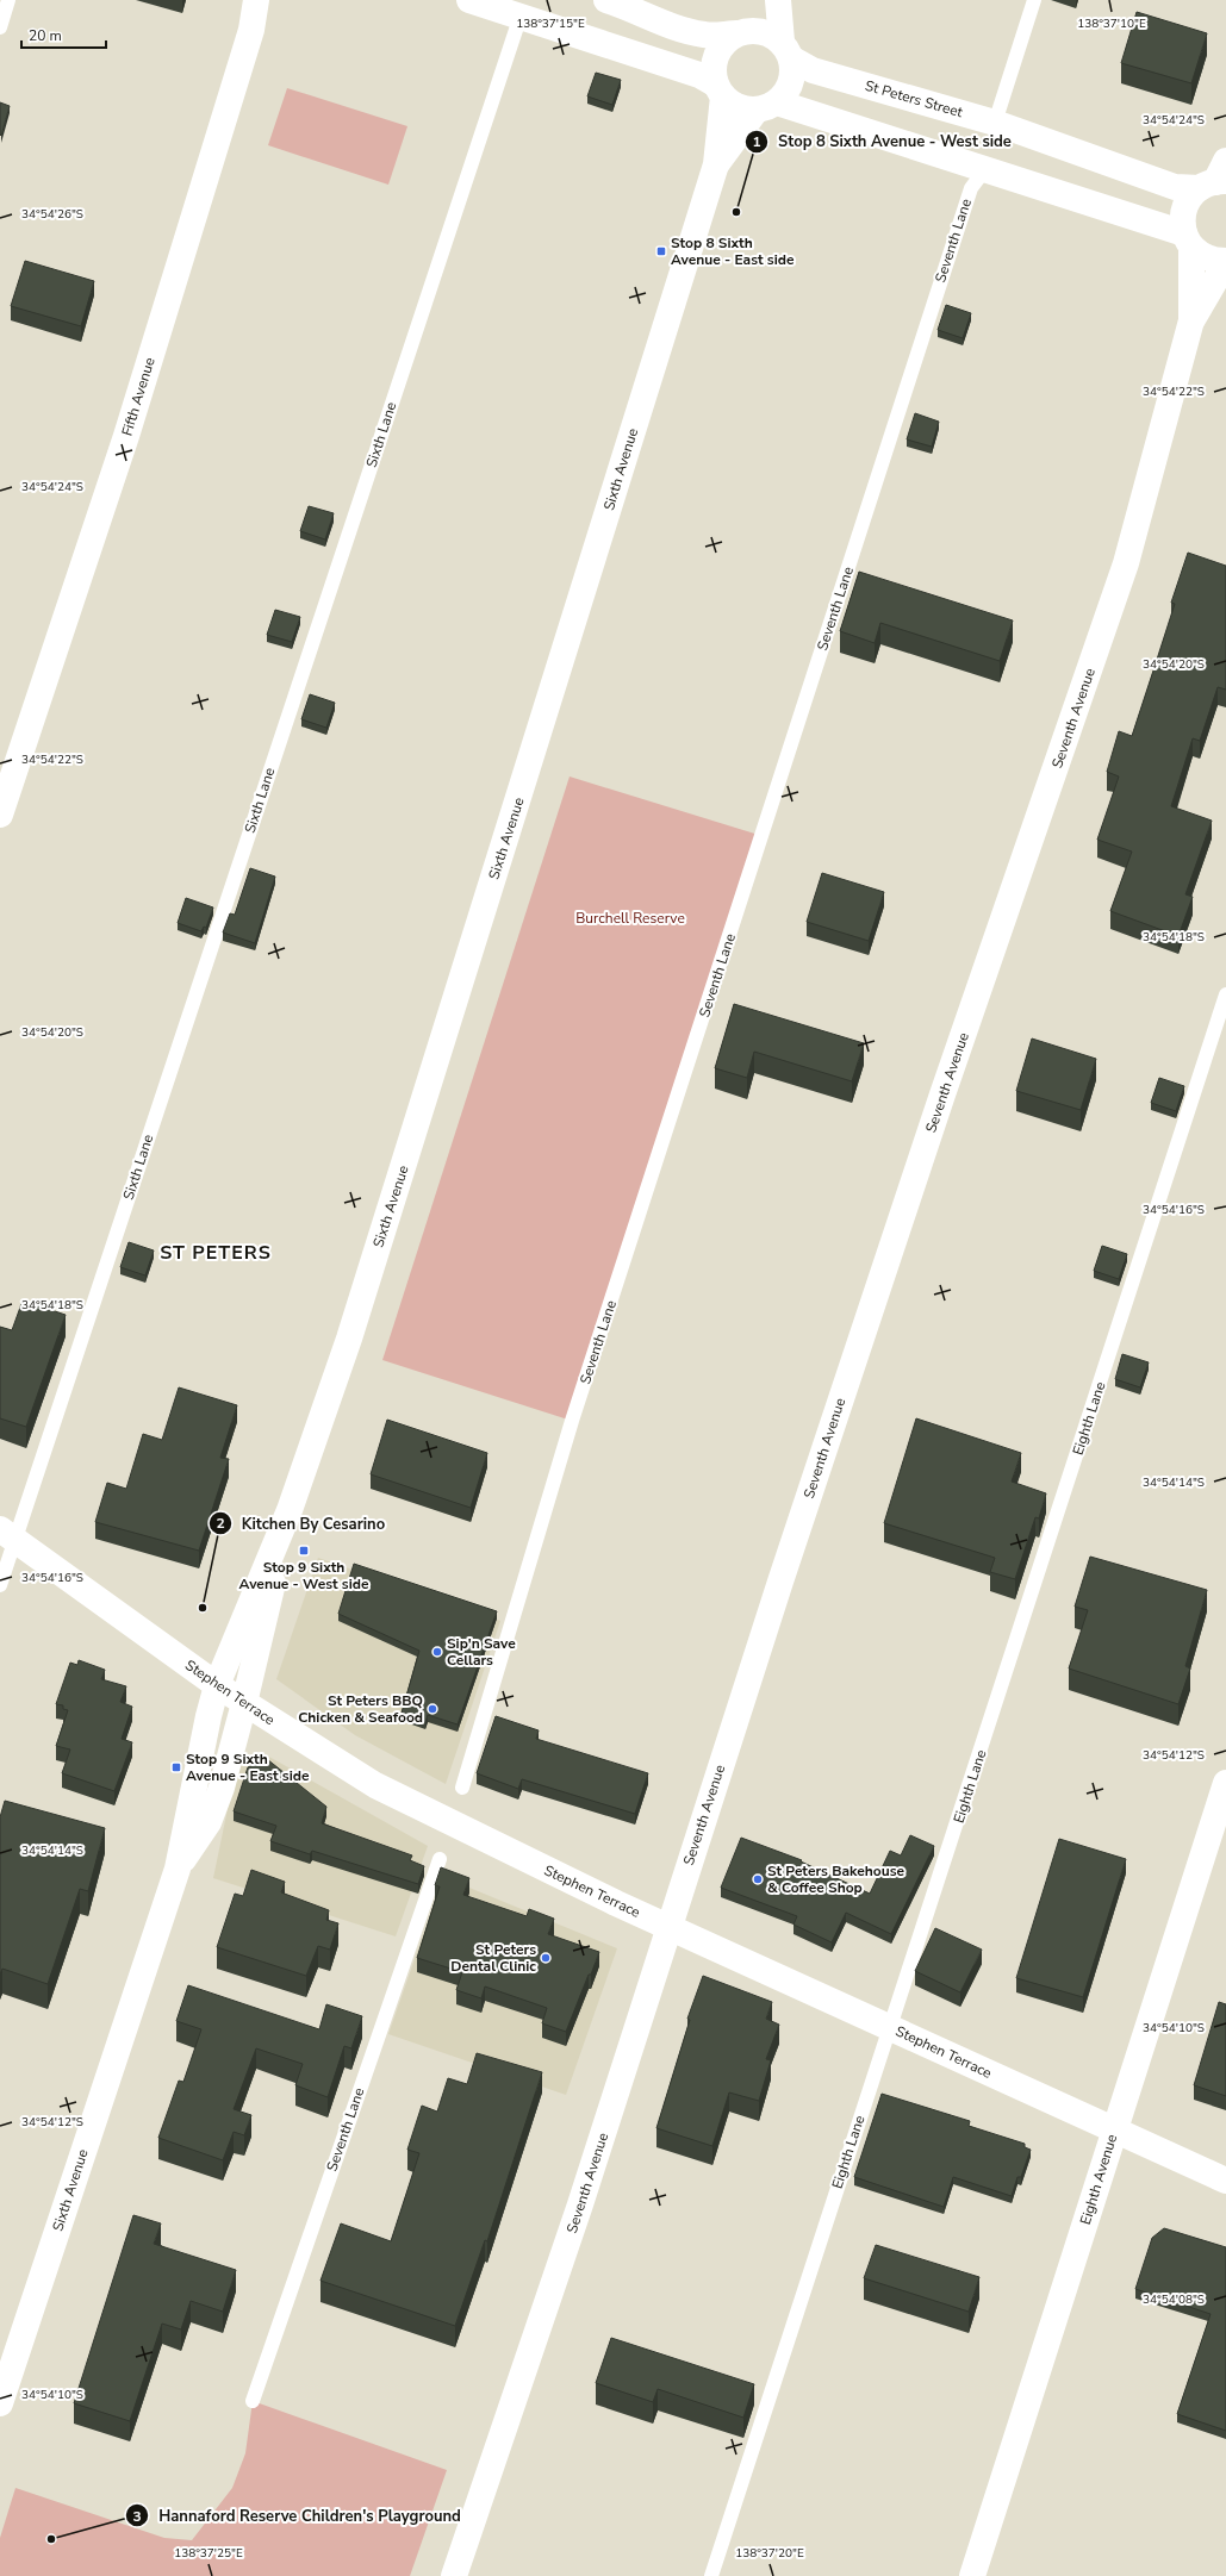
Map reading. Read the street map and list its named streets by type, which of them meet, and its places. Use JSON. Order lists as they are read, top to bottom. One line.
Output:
{"streets":{"street":["St Peters Street","Fifth Avenue","Sixth Avenue","Seventh Avenue","Stephen Terrace","Eighth Avenue"],"lane":["Seventh Lane","Sixth Lane","Eighth Lane"]},"crossings":[["St Peters Street","Sixth Avenue"],["St Peters Street","Seventh Avenue"],["Sixth Lane","Stephen Terrace"],["Sixth Avenue","Stephen Terrace"],["Seventh Avenue","Stephen Terrace"],["Eighth Lane","Stephen Terrace"],["Stephen Terrace","Eighth Avenue"]],"districts":["ST PETERS"],"parks":["Burchell Reserve"],"places":{"other":["Stop 8 Sixth Avenue - West side","Kitchen By Cesarino","Sip'n Save Cellars","St Peters BBQ Chicken & Seafood","St Peters Bakehouse & Coffee Shop","St Peters Dental Clinic","Hannaford Reserve Children's Playground"],"transit":["Stop 8 Sixth Avenue - East side","Stop 9 Sixth Avenue - West side","Stop 9 Sixth Avenue - East side"]},"scale_bar":"20 m","coordinates":["138°37'15\"E","138°37'10\"E","34°54'24\"S","34°54'26\"S","34°54'22\"S","34°54'20\"S","34°54'18\"S","34°54'16\"S","34°54'14\"S","34°54'12\"S","34°54'10\"S","34°54'08\"S","138°37'25\"E","138°37'20\"E"]}
